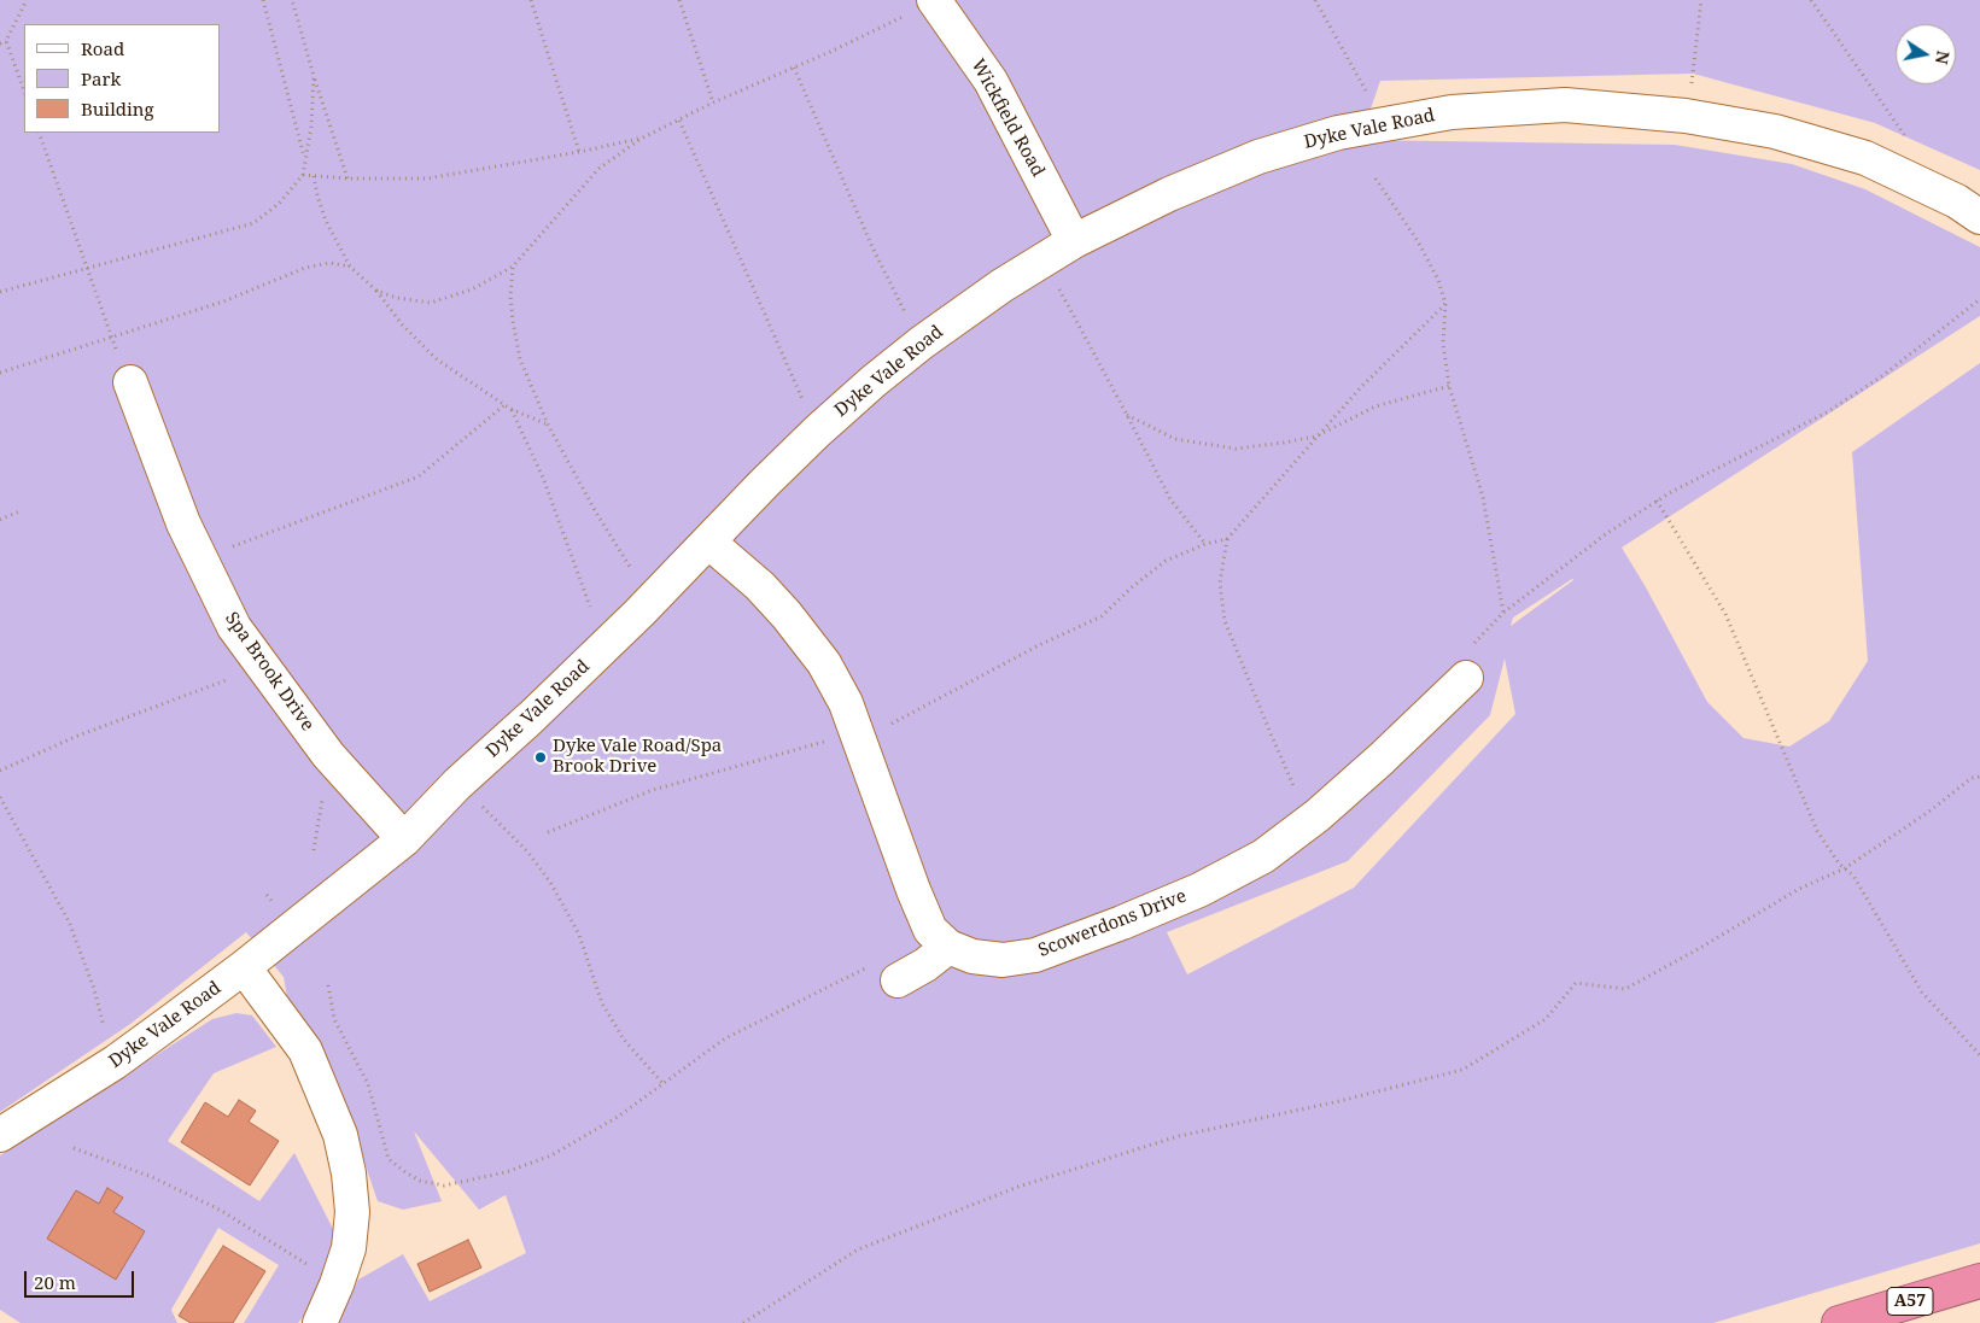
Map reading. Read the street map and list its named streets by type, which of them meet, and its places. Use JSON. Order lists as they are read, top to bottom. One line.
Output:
{"streets":{"highway":["A57"],"street":["Wickfield Road","Dyke Vale Road","Spa Brook Drive","Scowerdons Drive"]},"crossings":[["Wickfield Road","Dyke Vale Road"],["Dyke Vale Road","Spa Brook Drive"]],"places":["Dyke Vale Road/Spa Brook Drive"],"legend":["Road","Park","Building"],"scale_bar":"20 m","north":"right"}
